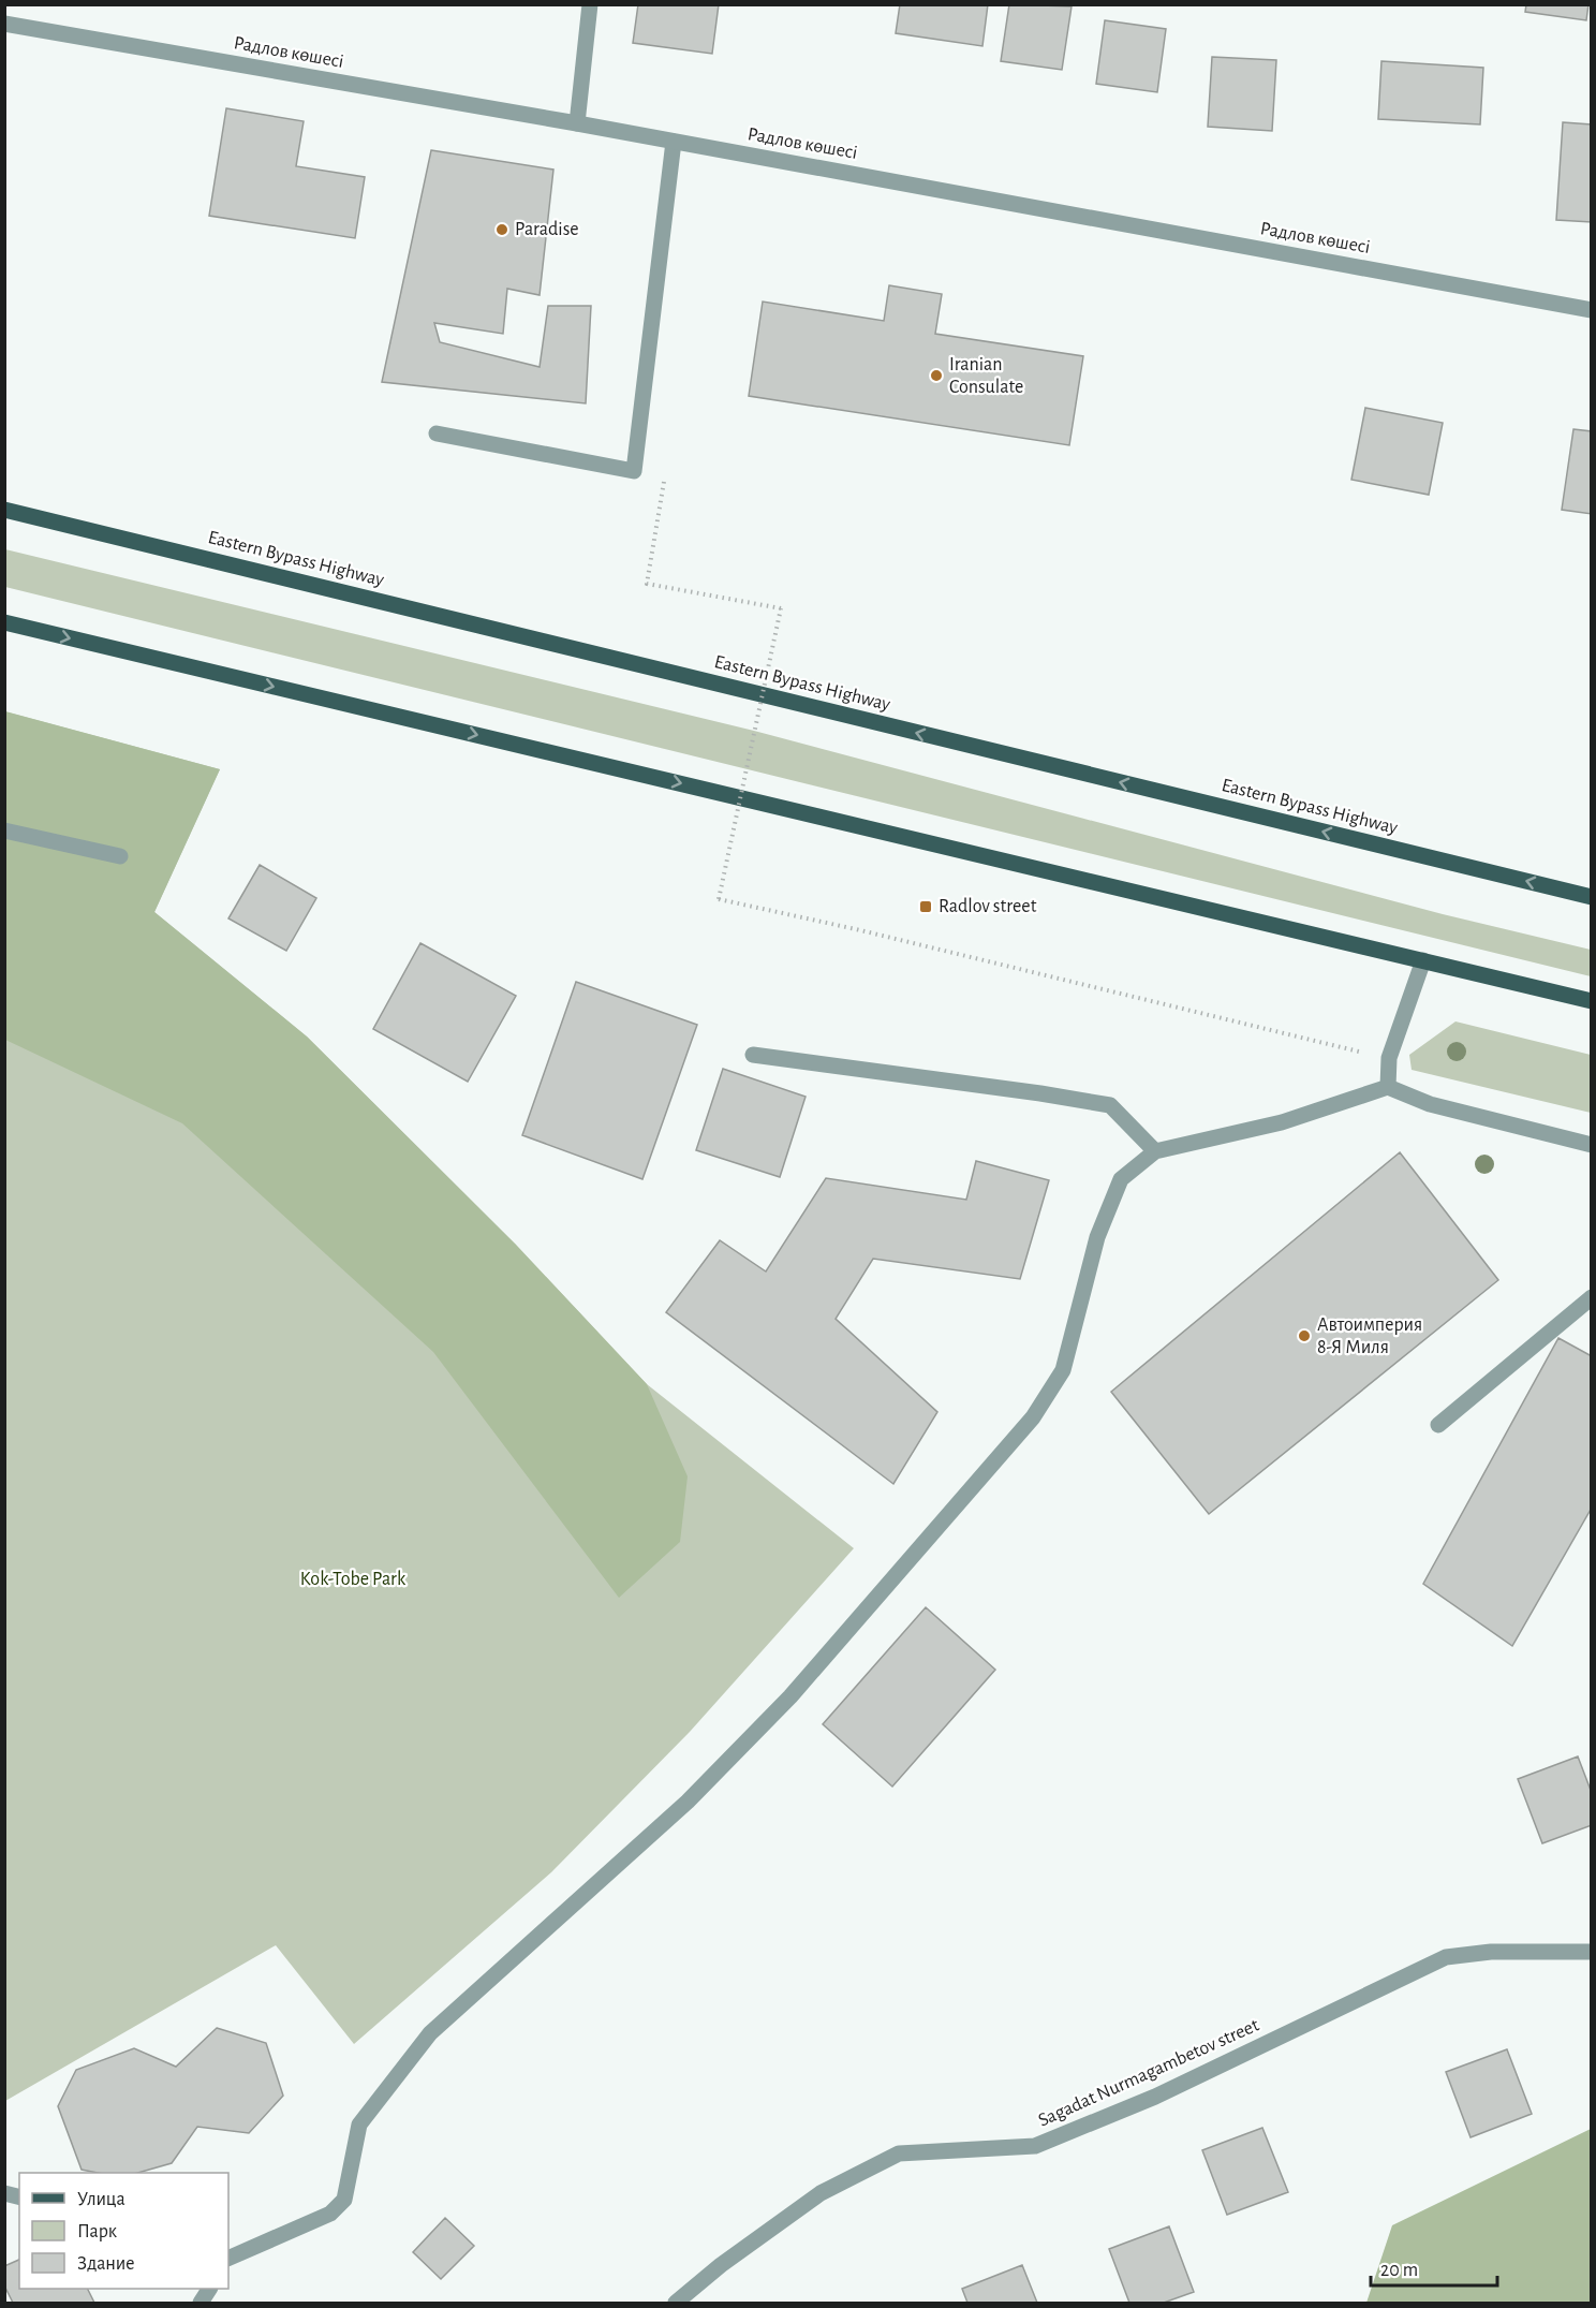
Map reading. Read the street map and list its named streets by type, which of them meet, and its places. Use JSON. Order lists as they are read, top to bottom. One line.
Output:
{"streets":{"main road":["Eastern Bypass Highway"],"street":["Радлов көшесі","Sagadat Nurmagambetov street"]},"parks":["Kok-Tobe Park"],"places":{"other":["Paradise","Iranian Consulate","Автоимперия 8-Я Миля"],"transit":["Radlov street"]},"legend":["Улица","Парк","Здание"],"scale_bar":"20 m"}
